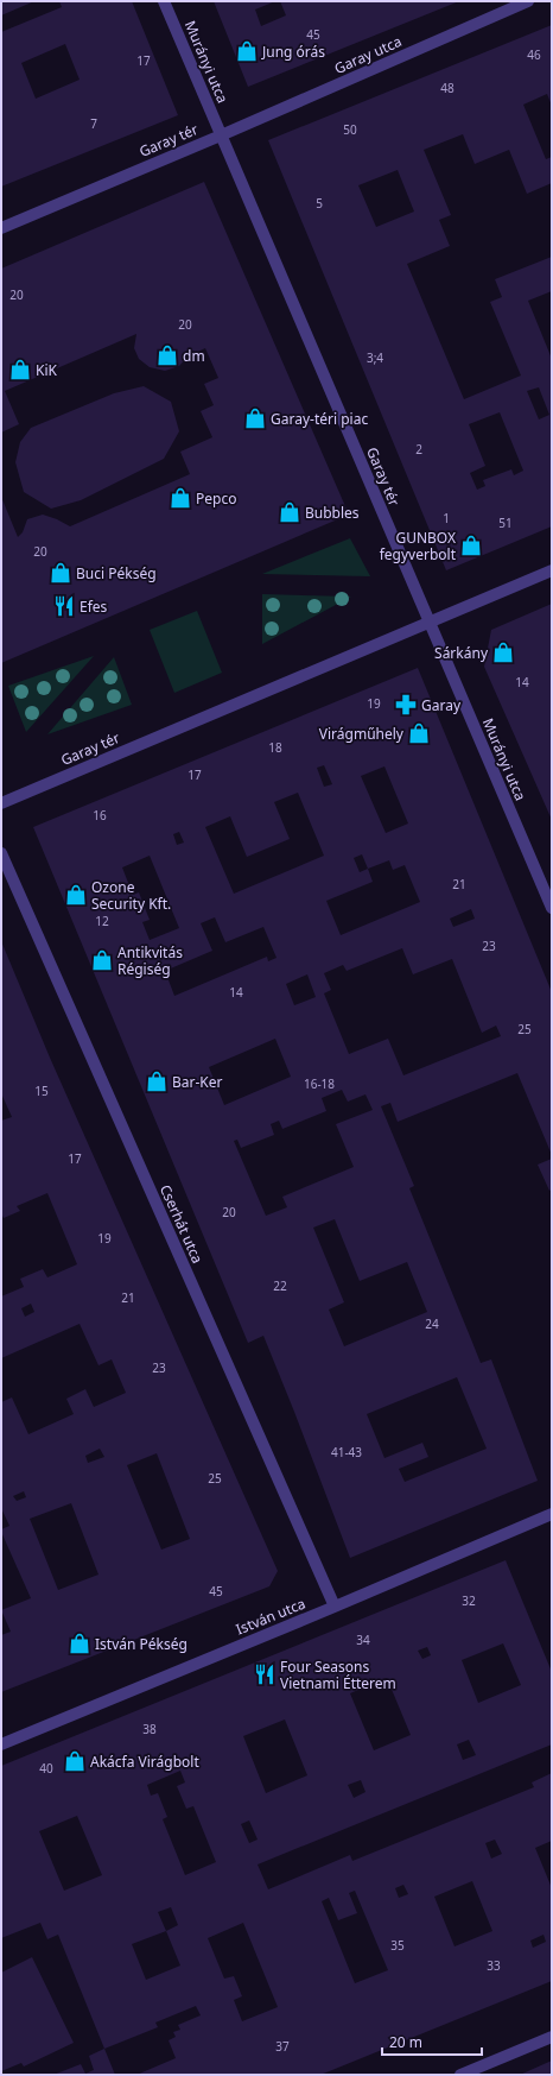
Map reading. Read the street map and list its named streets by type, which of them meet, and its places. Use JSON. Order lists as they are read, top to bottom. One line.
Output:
{"streets":{"street":["Garay utca","Murányi utca","Garay tér","Cserhát utca","István utca"]},"crossings":[["Garay utca","Murányi utca"],["Garay utca","Garay tér"],["Murányi utca","Garay tér"],["Cserhát utca","István utca"]],"places":{"shop":["Jung órás","dm","KiK","Garay-téri piac","Pepco","Bubbles","GUNBOX fegyverbolt","Buci Pékség","Sárkány","Virágműhely","Ozone Security Kft.","Antikvitás Régiség","Bar-Ker","István Pékség","Akácfa Virágbolt"],"restaurant":["Efes","Four Seasons Vietnami Étterem"],"pharmacy":["Garay"]},"house_numbers":["45","46","17","48","7","50","5","20","20","3;4","2","1","51","20","14","19","18","17","16","21","12","23","14","25","16-18","15","17","20","19","22","21","24","23","41-43","25","45","32","34","38","40","35","33","37"],"scale_bar":"20 m"}
